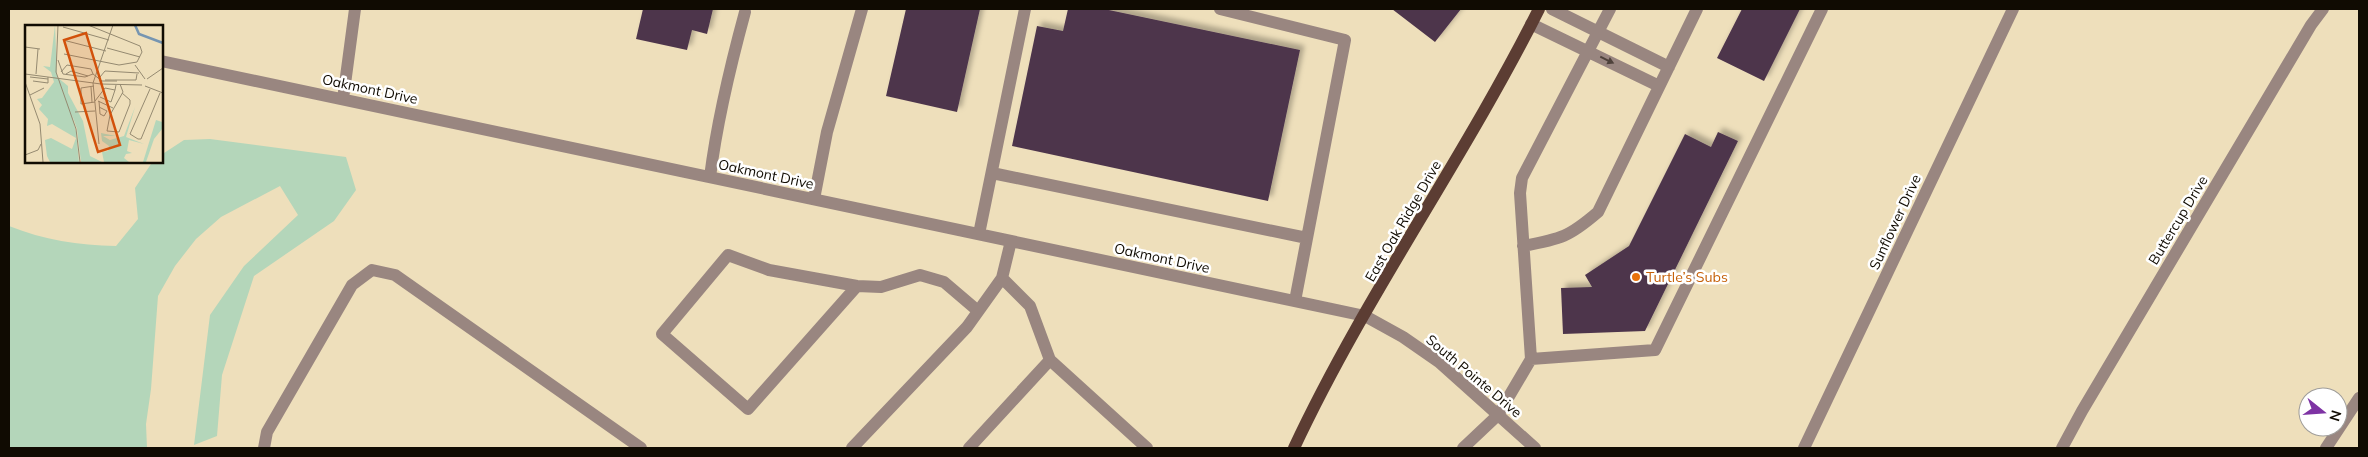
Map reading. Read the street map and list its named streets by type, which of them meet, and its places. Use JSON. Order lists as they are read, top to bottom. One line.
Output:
{"streets":{"main road":["East Oak Ridge Drive"],"street":["Oakmont Drive","Buttercup Drive","Sunflower Drive","South Pointe Drive"]},"crossings":[["Oakmont Drive","East Oak Ridge Drive"],["Oakmont Drive","South Pointe Drive"],["East Oak Ridge Drive","South Pointe Drive"]],"places":["Turtle’s Subs"],"north":"right"}
